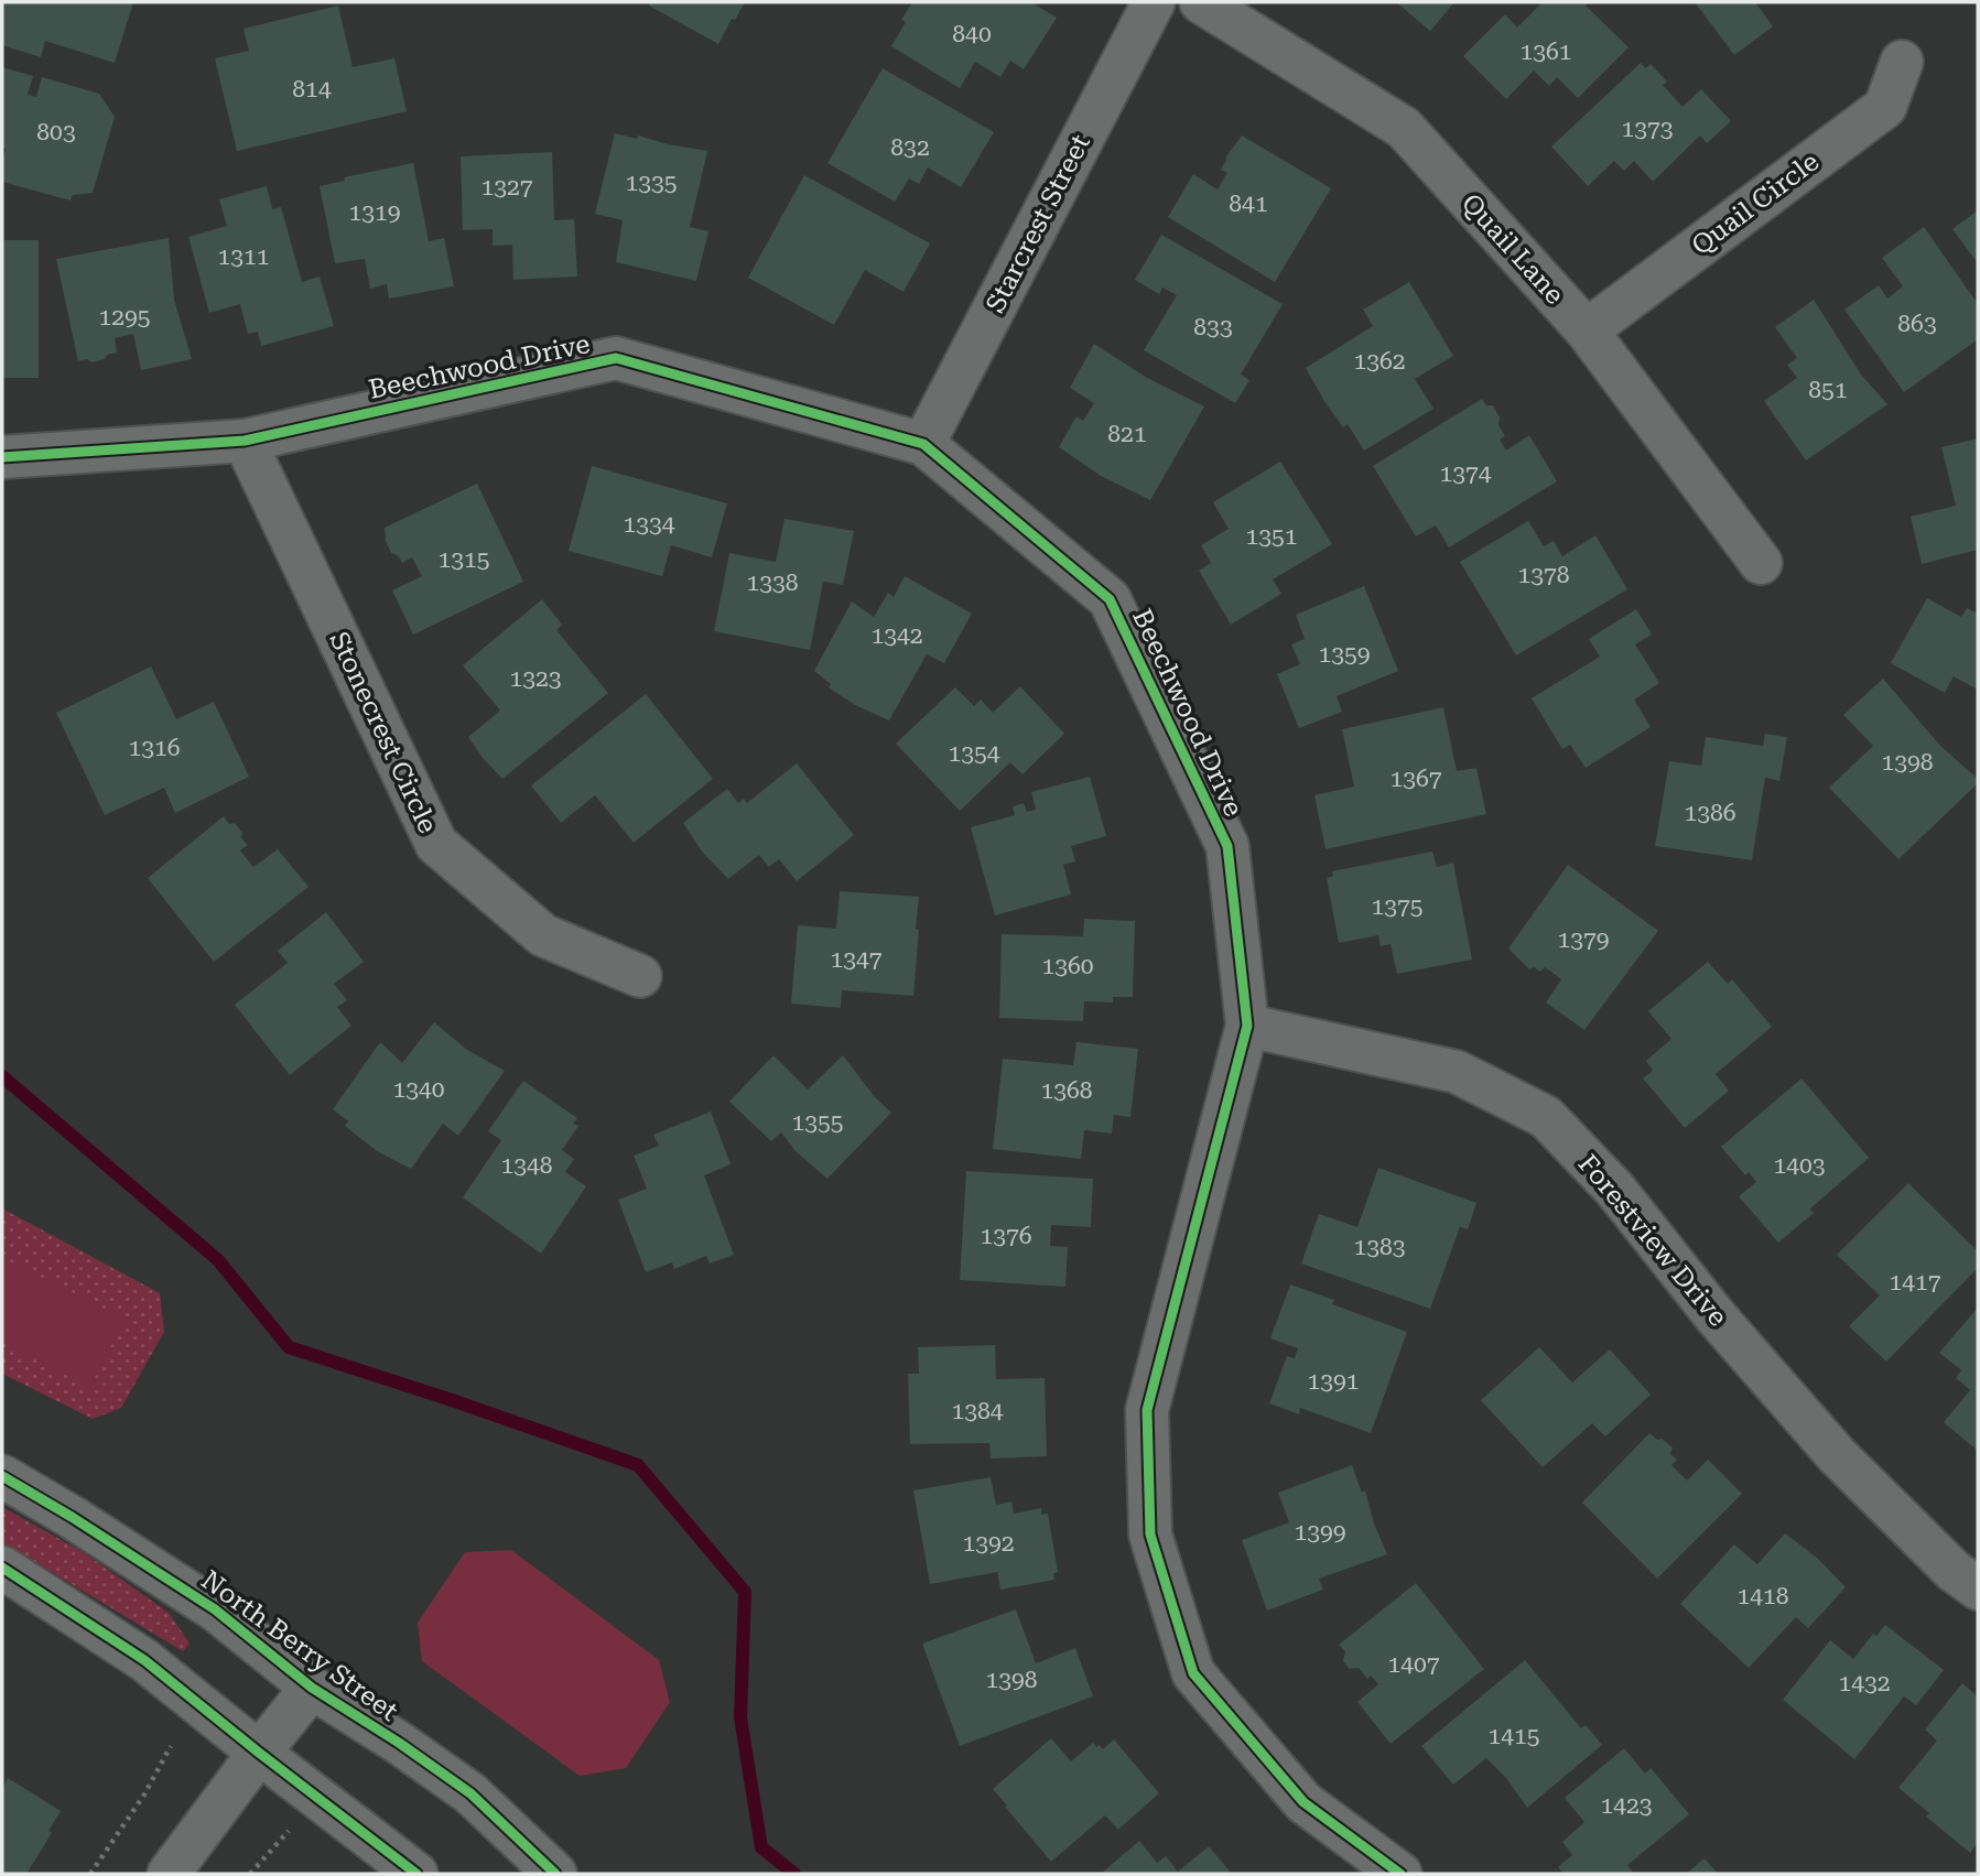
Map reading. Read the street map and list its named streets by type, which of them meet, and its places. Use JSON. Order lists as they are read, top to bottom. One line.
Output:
{"streets":{"street":["Quail Circle","Starcrest Street","Quail Lane","Beechwood Drive","Stonecrest Circle","Forestview Drive","North Berry Street"]},"crossings":[["Quail Circle","Quail Lane"],["Starcrest Street","Beechwood Drive"],["Beechwood Drive","Stonecrest Circle"],["Beechwood Drive","Forestview Drive"]],"house_numbers":["840","1361","814","1373","803","832","1335","1327","841","1319","1311","1295","863","833","1362","851","821","1374","1334","1351","1315","1378","1338","1342","1359","1323","1316","1354","1398","1367","1386","1375","1379","1347","1360","1340","1368","1355","1348","1403","1376","1383","1417","1391","1384","1399","1392","1418","1407","1398","1432","1415","1423"]}
